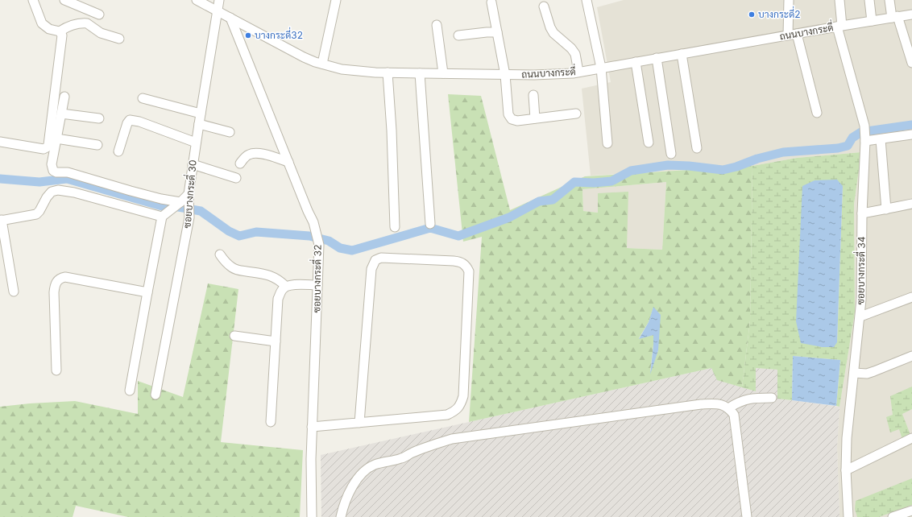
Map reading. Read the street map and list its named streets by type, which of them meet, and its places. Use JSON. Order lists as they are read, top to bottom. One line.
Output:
{"streets":{"street":["ถนนบางกระดี่","ซอยบางกระดี่ 30","ซอยบางกระดี่ 34","ซอยบางกระดี่ 32"]},"crossings":[["ถนนบางกระดี่","ซอยบางกระดี่ 30"],["ถนนบางกระดี่","ซอยบางกระดี่ 34"],["ถนนบางกระดี่","ซอยบางกระดี่ 32"]],"places":["บางกระดี่2","บางกระดี่32"]}
